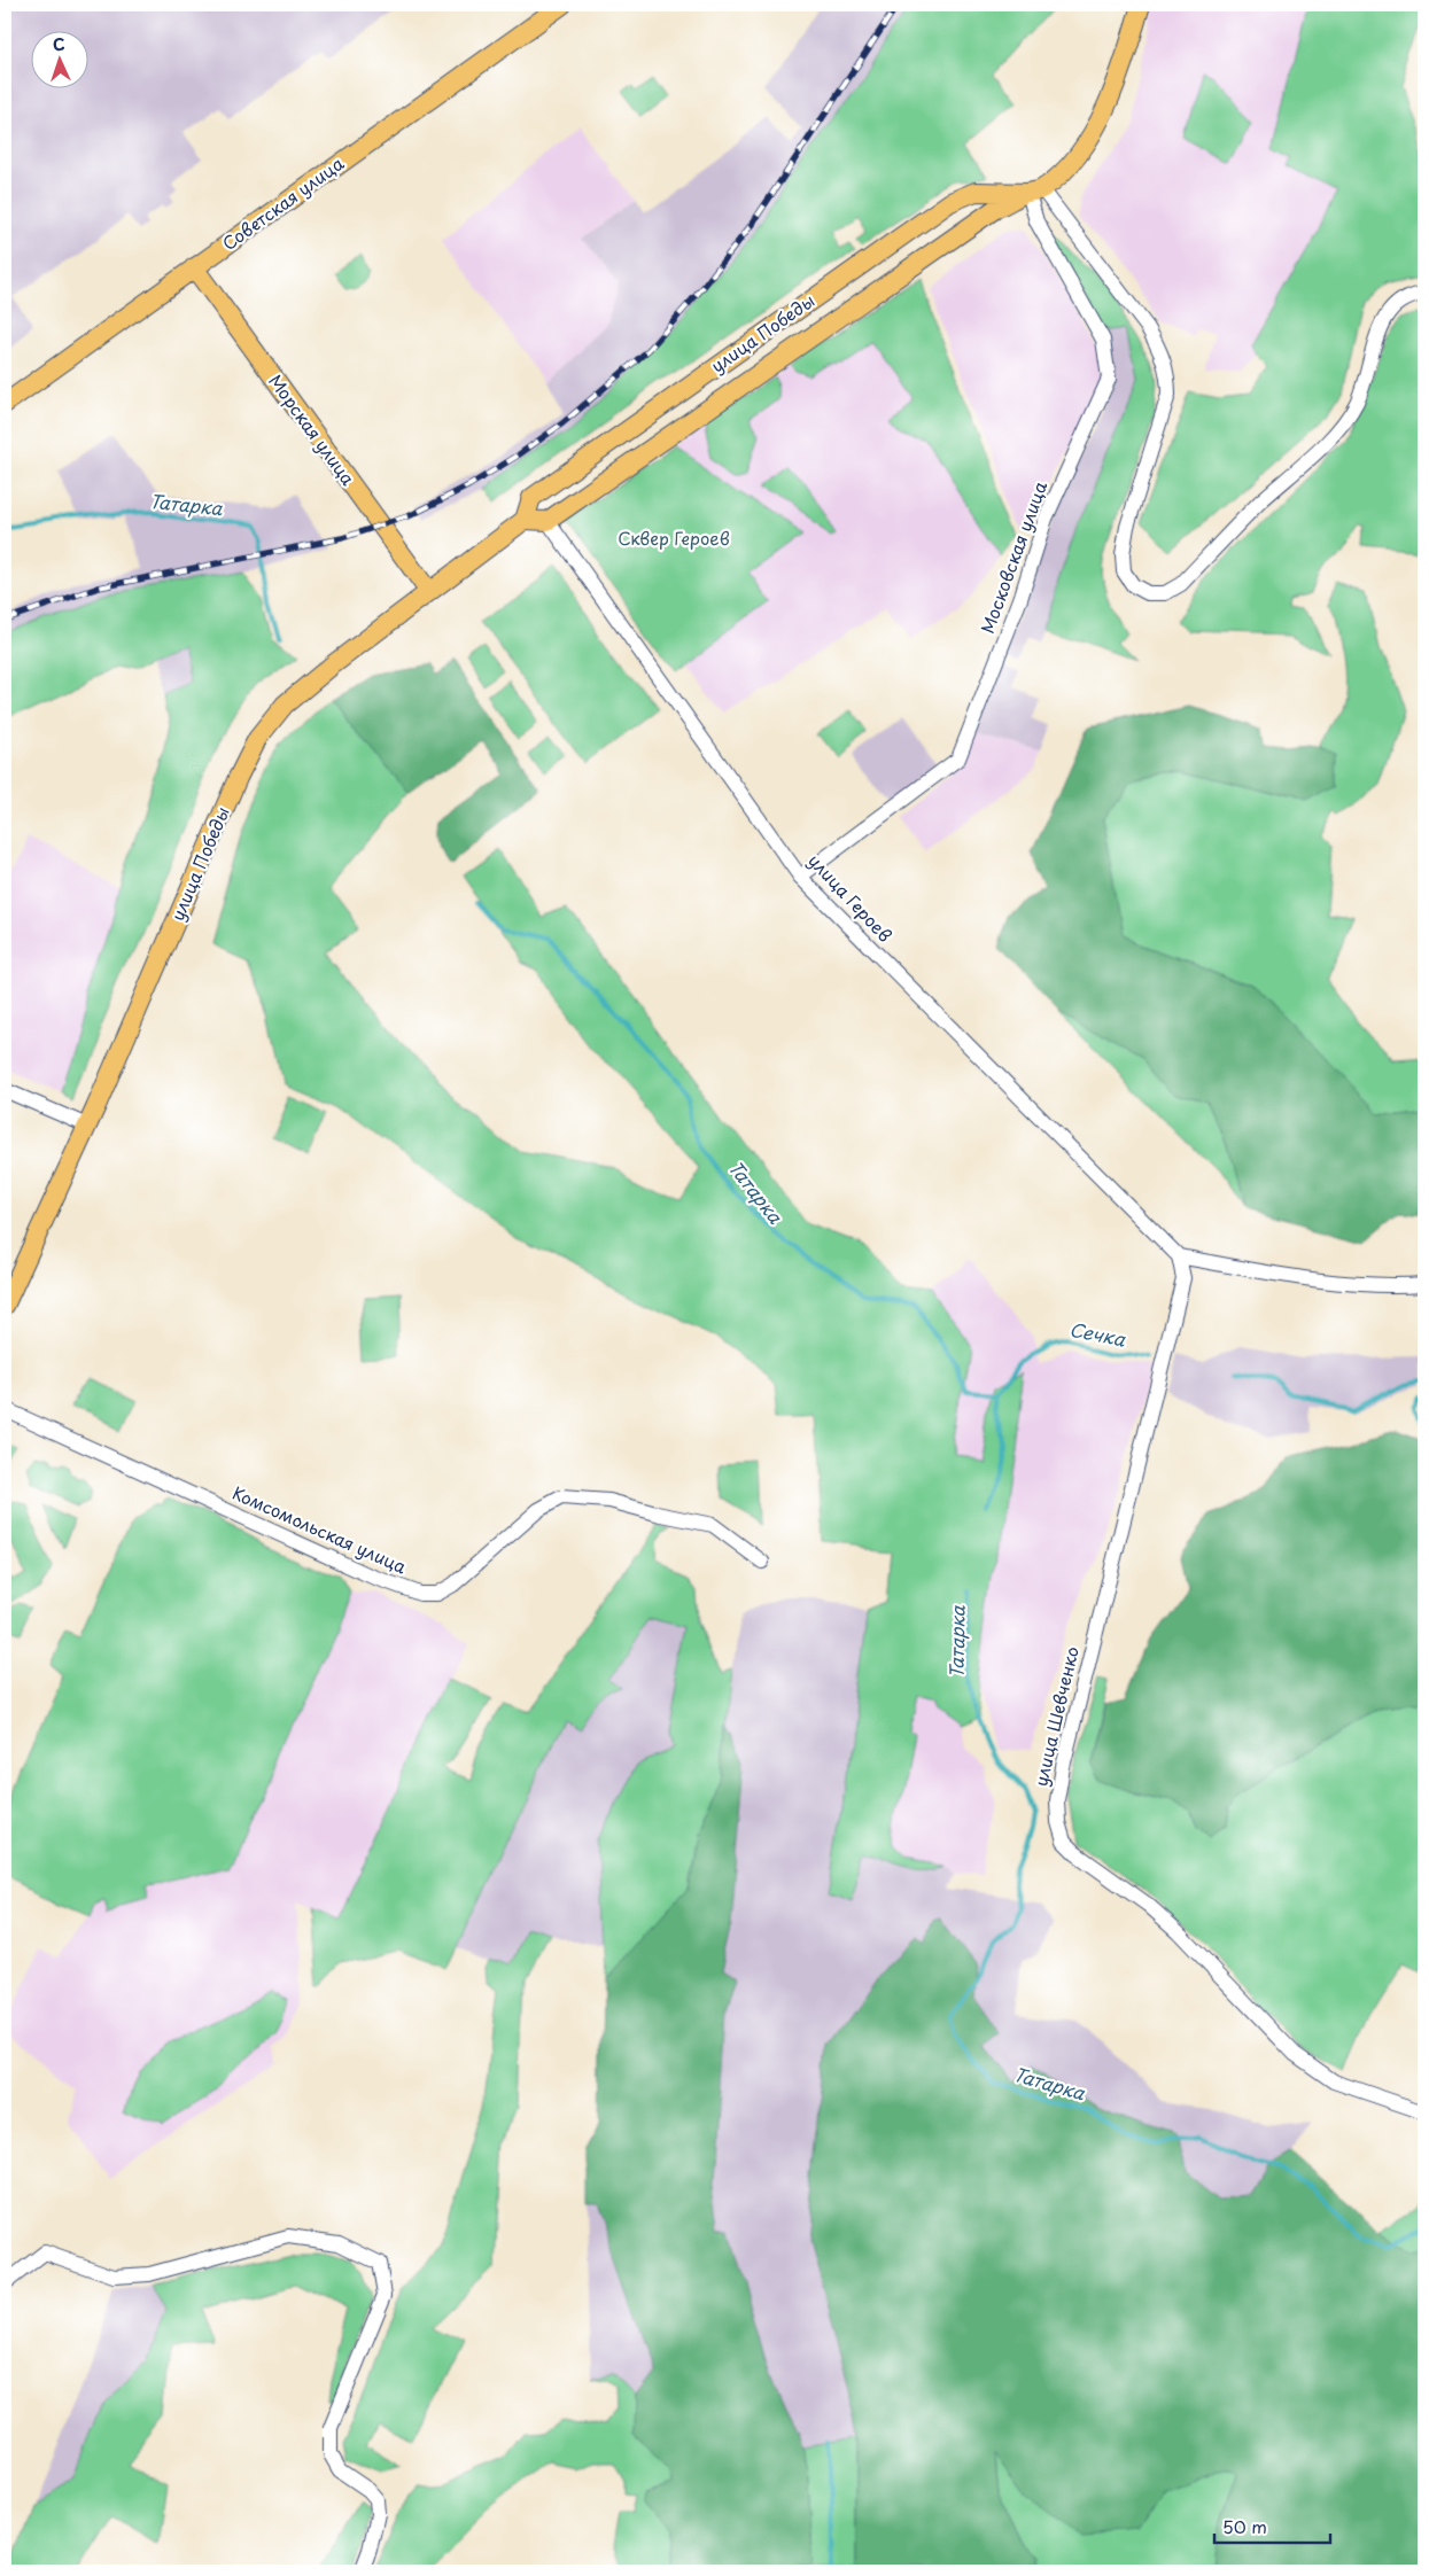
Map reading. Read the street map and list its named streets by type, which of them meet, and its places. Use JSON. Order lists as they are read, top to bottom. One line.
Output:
{"streets":{"main road":["Советская улица","улица Победы","Морская улица"],"street":["Московская улица","улица Героев","Комсомольская улица","улица Шевченко"]},"crossings":[["Советская улица","Морская улица"],["улица Победы","Морская улица"],["улица Победы","Московская улица"],["улица Победы","улица Героев"],["Московская улица","улица Героев"],["улица Героев","улица Шевченко"]],"water":["Татарка","Сечка"],"parks":["Сквер Героев"],"scale_bar":"50 m","north":"top"}
